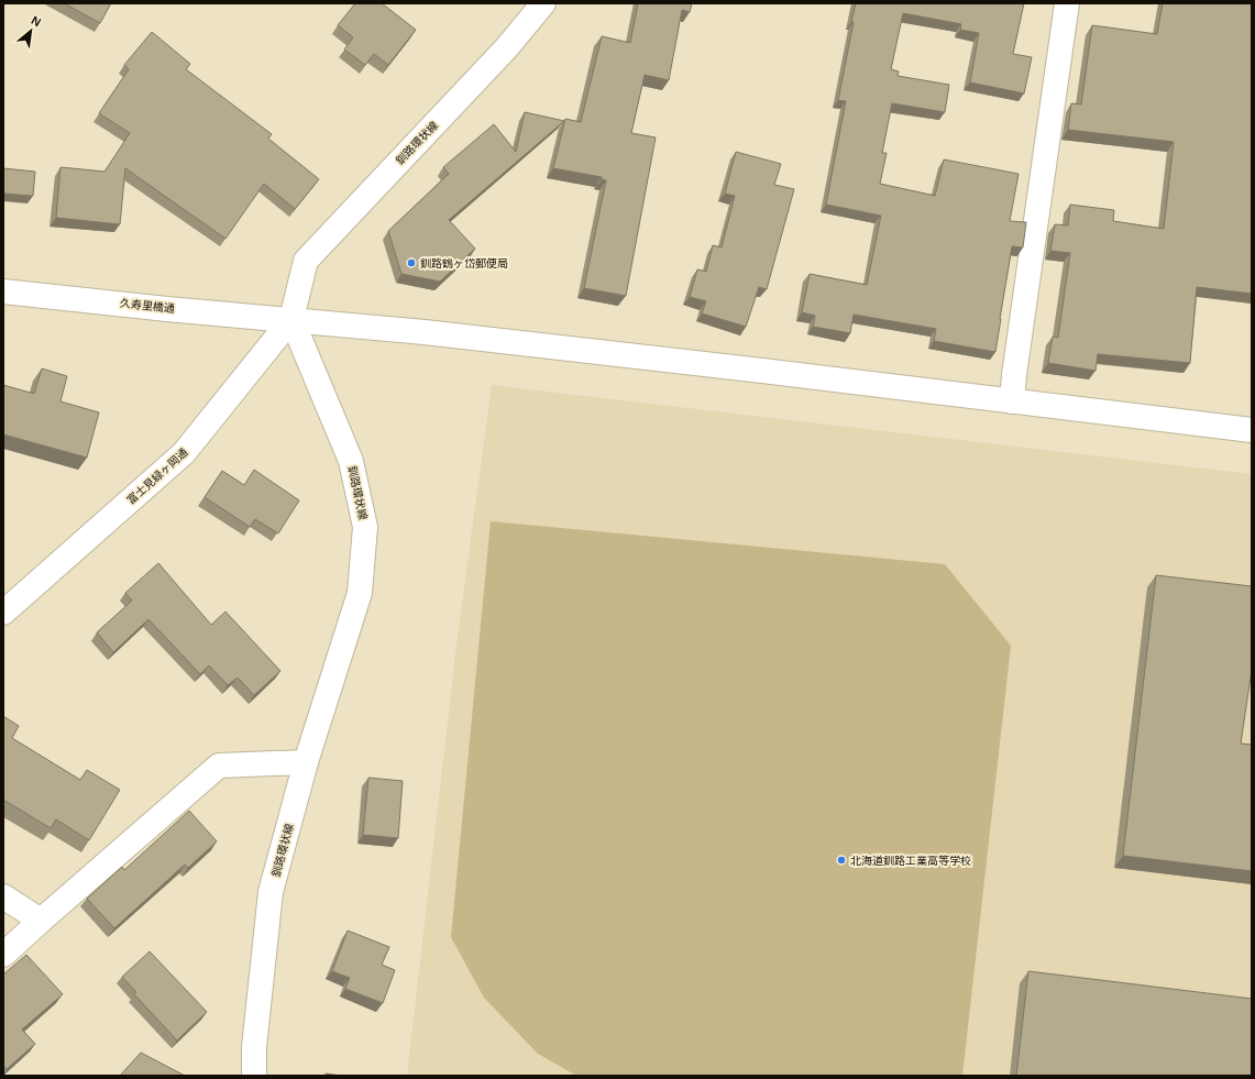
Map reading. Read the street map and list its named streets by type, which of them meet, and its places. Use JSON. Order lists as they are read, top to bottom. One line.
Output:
{"streets":{"street":["釧路環状線","久寿里橋通","富士見緑ヶ岡通"]},"crossings":[["釧路環状線","久寿里橋通"],["釧路環状線","富士見緑ヶ岡通"],["久寿里橋通","富士見緑ヶ岡通"]],"places":["釧路鶴ヶ岱郵便局","北海道釧路工業高等学校"],"north":"top right"}
